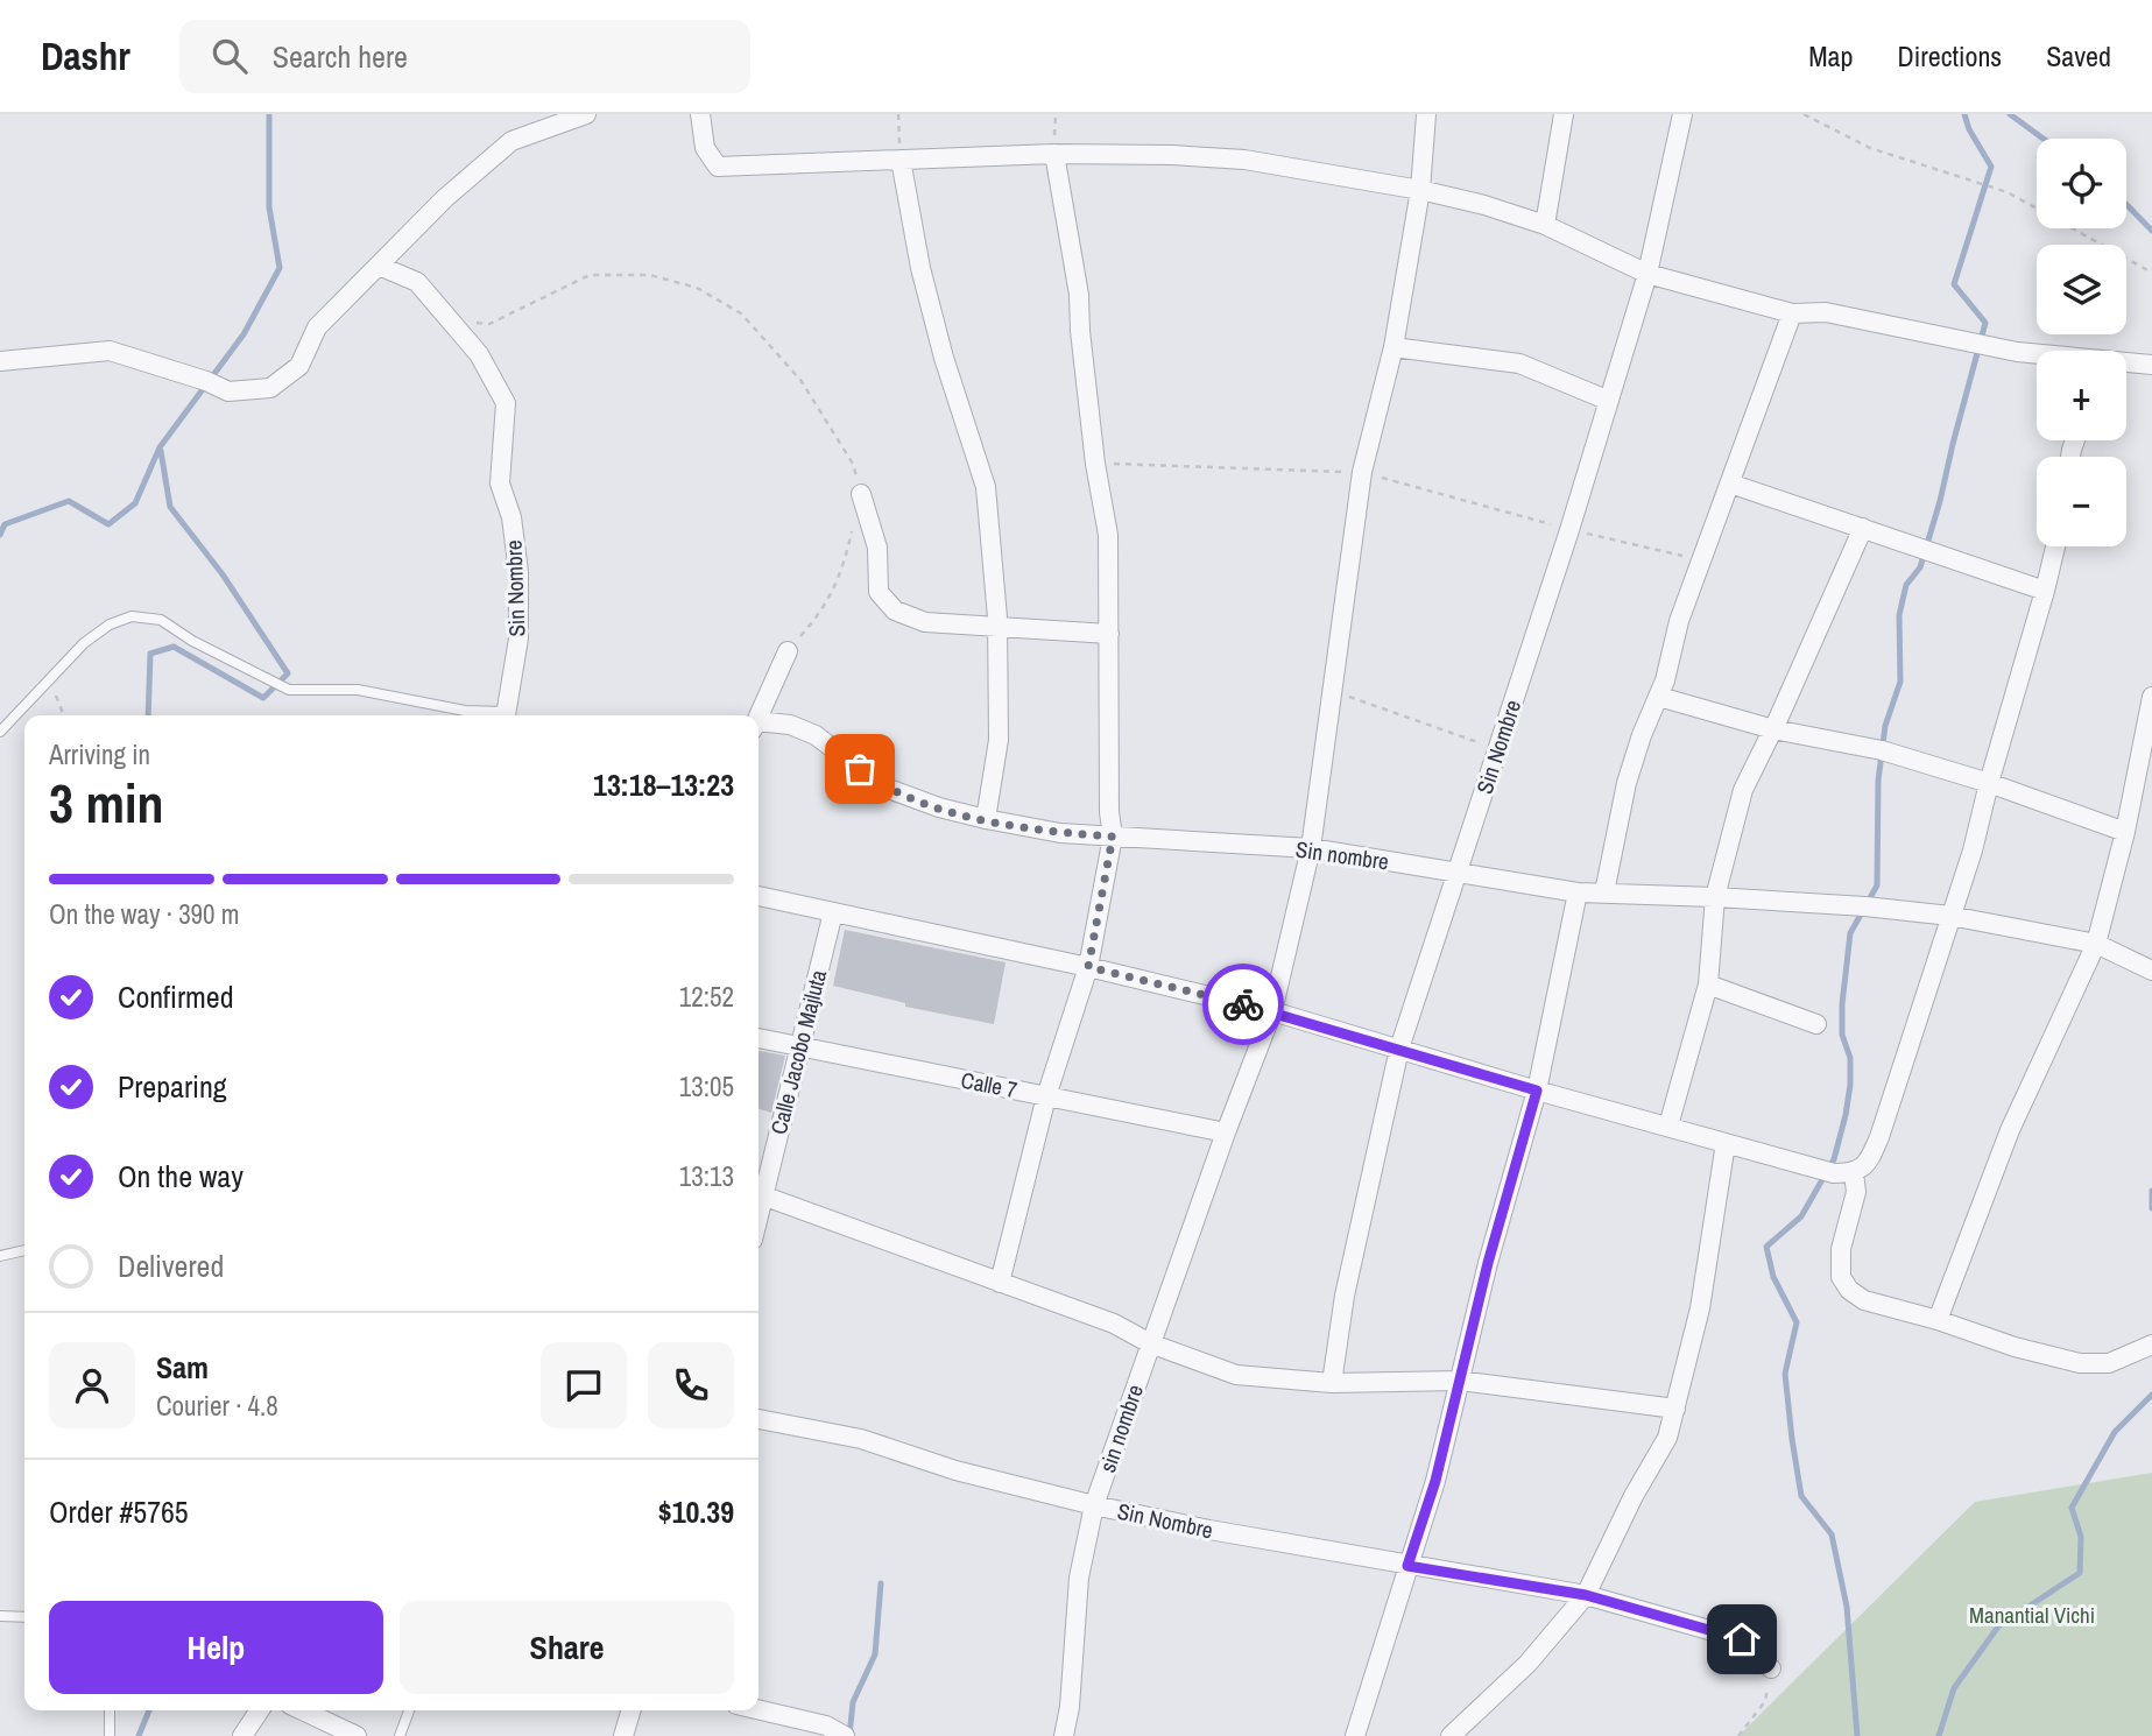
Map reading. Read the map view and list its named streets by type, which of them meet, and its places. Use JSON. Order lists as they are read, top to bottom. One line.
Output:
{"streets":{"street":["Sin Nombre","Sin nombre","Calle Jacobo Majluta","Calle 7","sin nombre"]},"crossings":[["Sin Nombre","Sin nombre"],["Sin Nombre","sin nombre"],["Sin nombre","sin nombre"],["Calle Jacobo Majluta","Calle 7"],["Calle 7","sin nombre"]],"parks":["Manantial Vichi"],"page":{"header":"Dashr","search":"Search here","nav":["Map","Directions","Saved"],"map_buttons":["+","−"],"heading":["3 min","Arriving in","13:18–13:23"],"panel":["Sam","Courier · 4.8","Order #5765","$10.39"],"bar":"On the way · 390 m","list":[["Confirmed","12:52"],["Preparing","13:05"],["On the way","13:13"],"Delivered"],"buttons":["Help","Share"]}}
